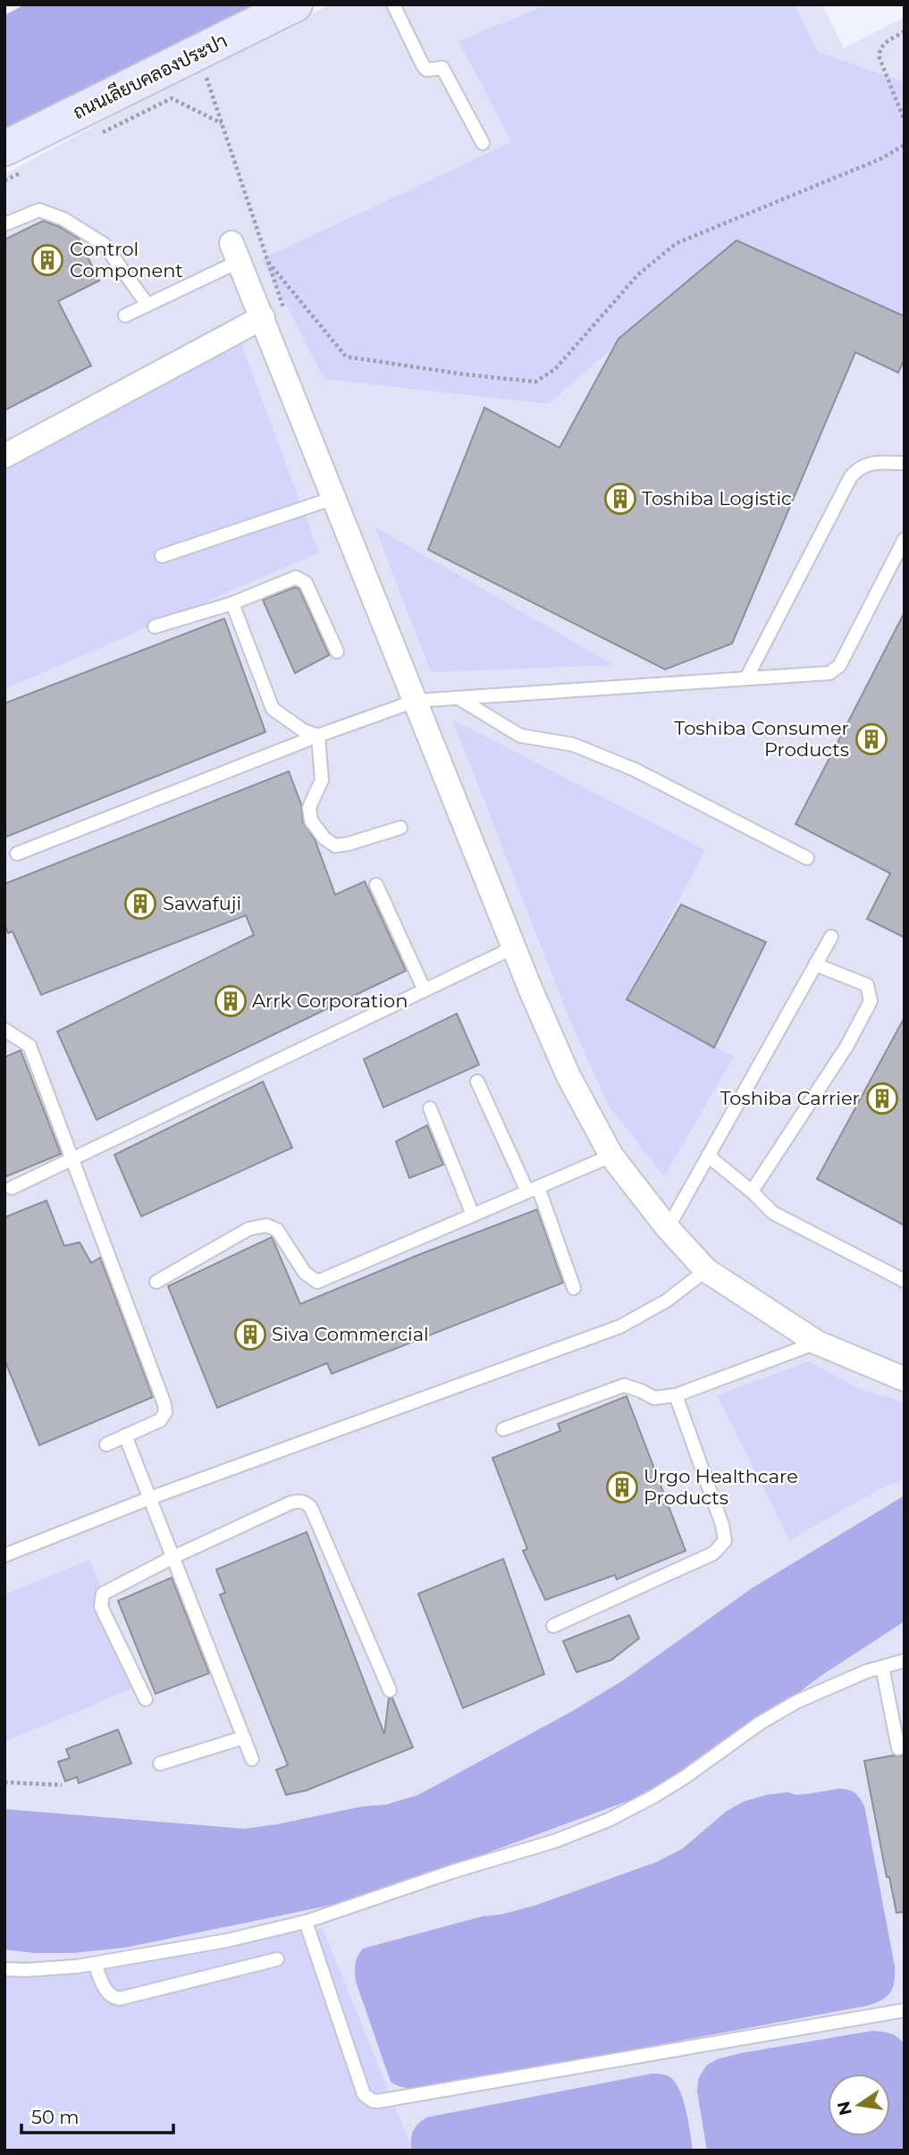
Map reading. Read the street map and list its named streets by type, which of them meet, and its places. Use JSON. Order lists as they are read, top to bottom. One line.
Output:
{"streets":{"street":["ถนนเลียบคลองประปา"]},"places":{"building":["Control Component","Toshiba Logistic","Toshiba Consumer Products","Sawafuji","Arrk Corporation","Toshiba Carrier","Siva Commercial","Urgo Healthcare Products"]},"scale_bar":"50 m","north":"left"}
